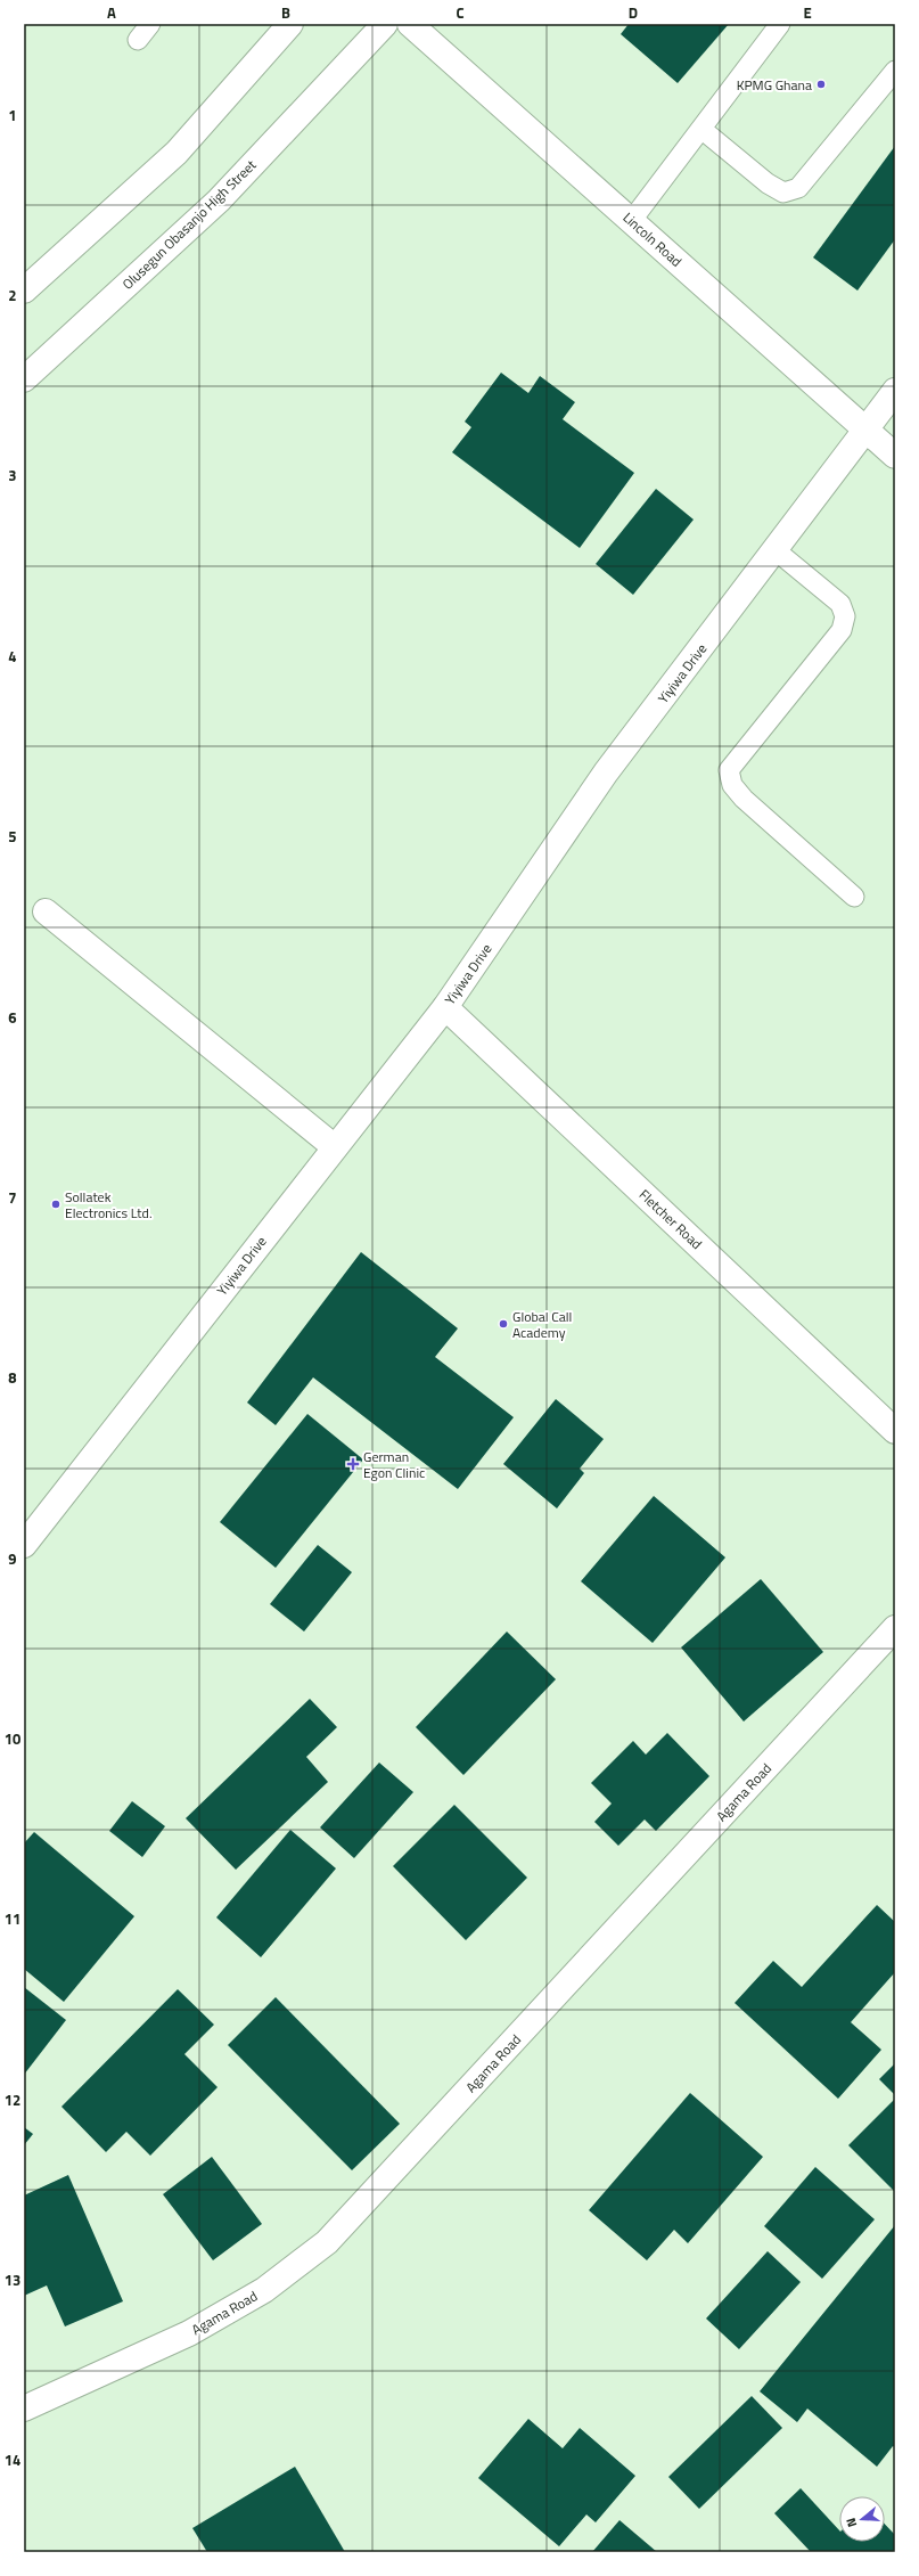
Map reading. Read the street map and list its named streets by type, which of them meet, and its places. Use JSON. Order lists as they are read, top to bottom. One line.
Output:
{"streets":{"street":["Olusegun Obasanjo High Street","Lincoln Road","Yiyiwa Drive","Fletcher Road","Agama Road"]},"crossings":[["Lincoln Road","Yiyiwa Drive"],["Yiyiwa Drive","Fletcher Road"]],"places":{"other":["KPMG Ghana","Sollatek Electronics Ltd.","Global Call Academy"],"health":["German Egon Clinic"]},"north":"left","grid":{"columns":["A","B","C","D","E"],"rows":["1","2","3","4","5","6","7","8","9","10","11","12","13","14"]}}
